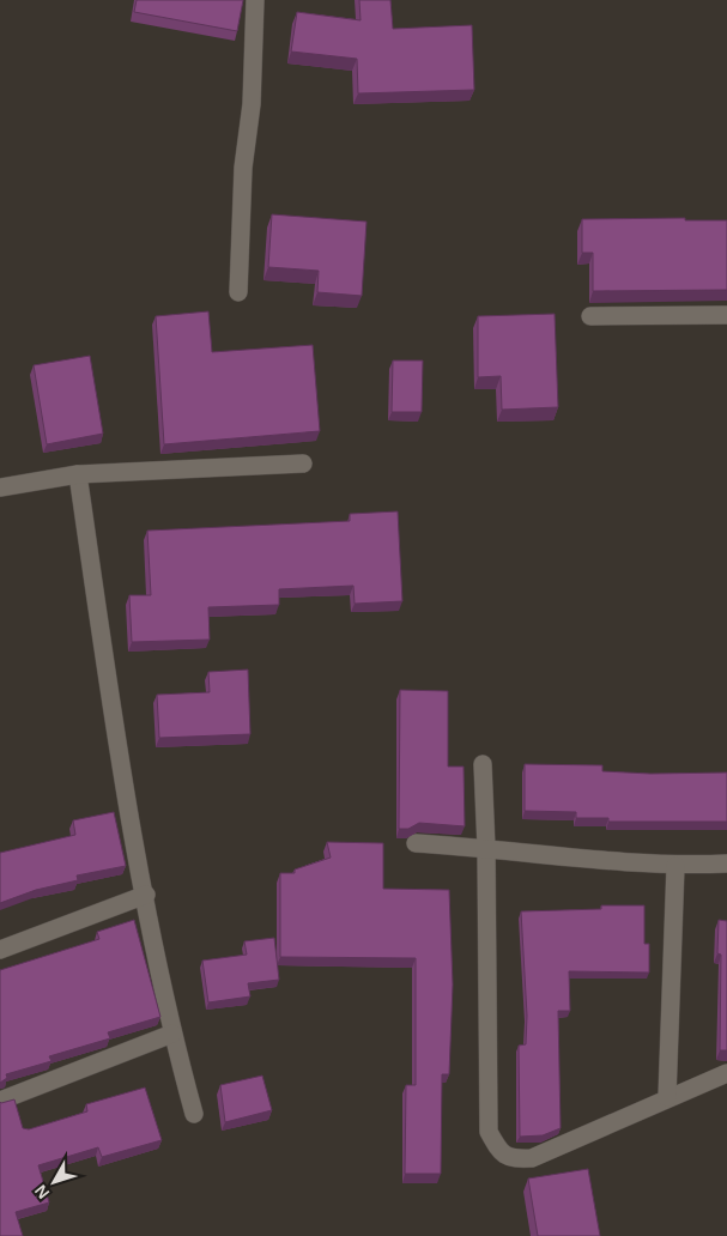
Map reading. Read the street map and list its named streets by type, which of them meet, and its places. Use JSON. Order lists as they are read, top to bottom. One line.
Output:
{"north":"bottom left"}
